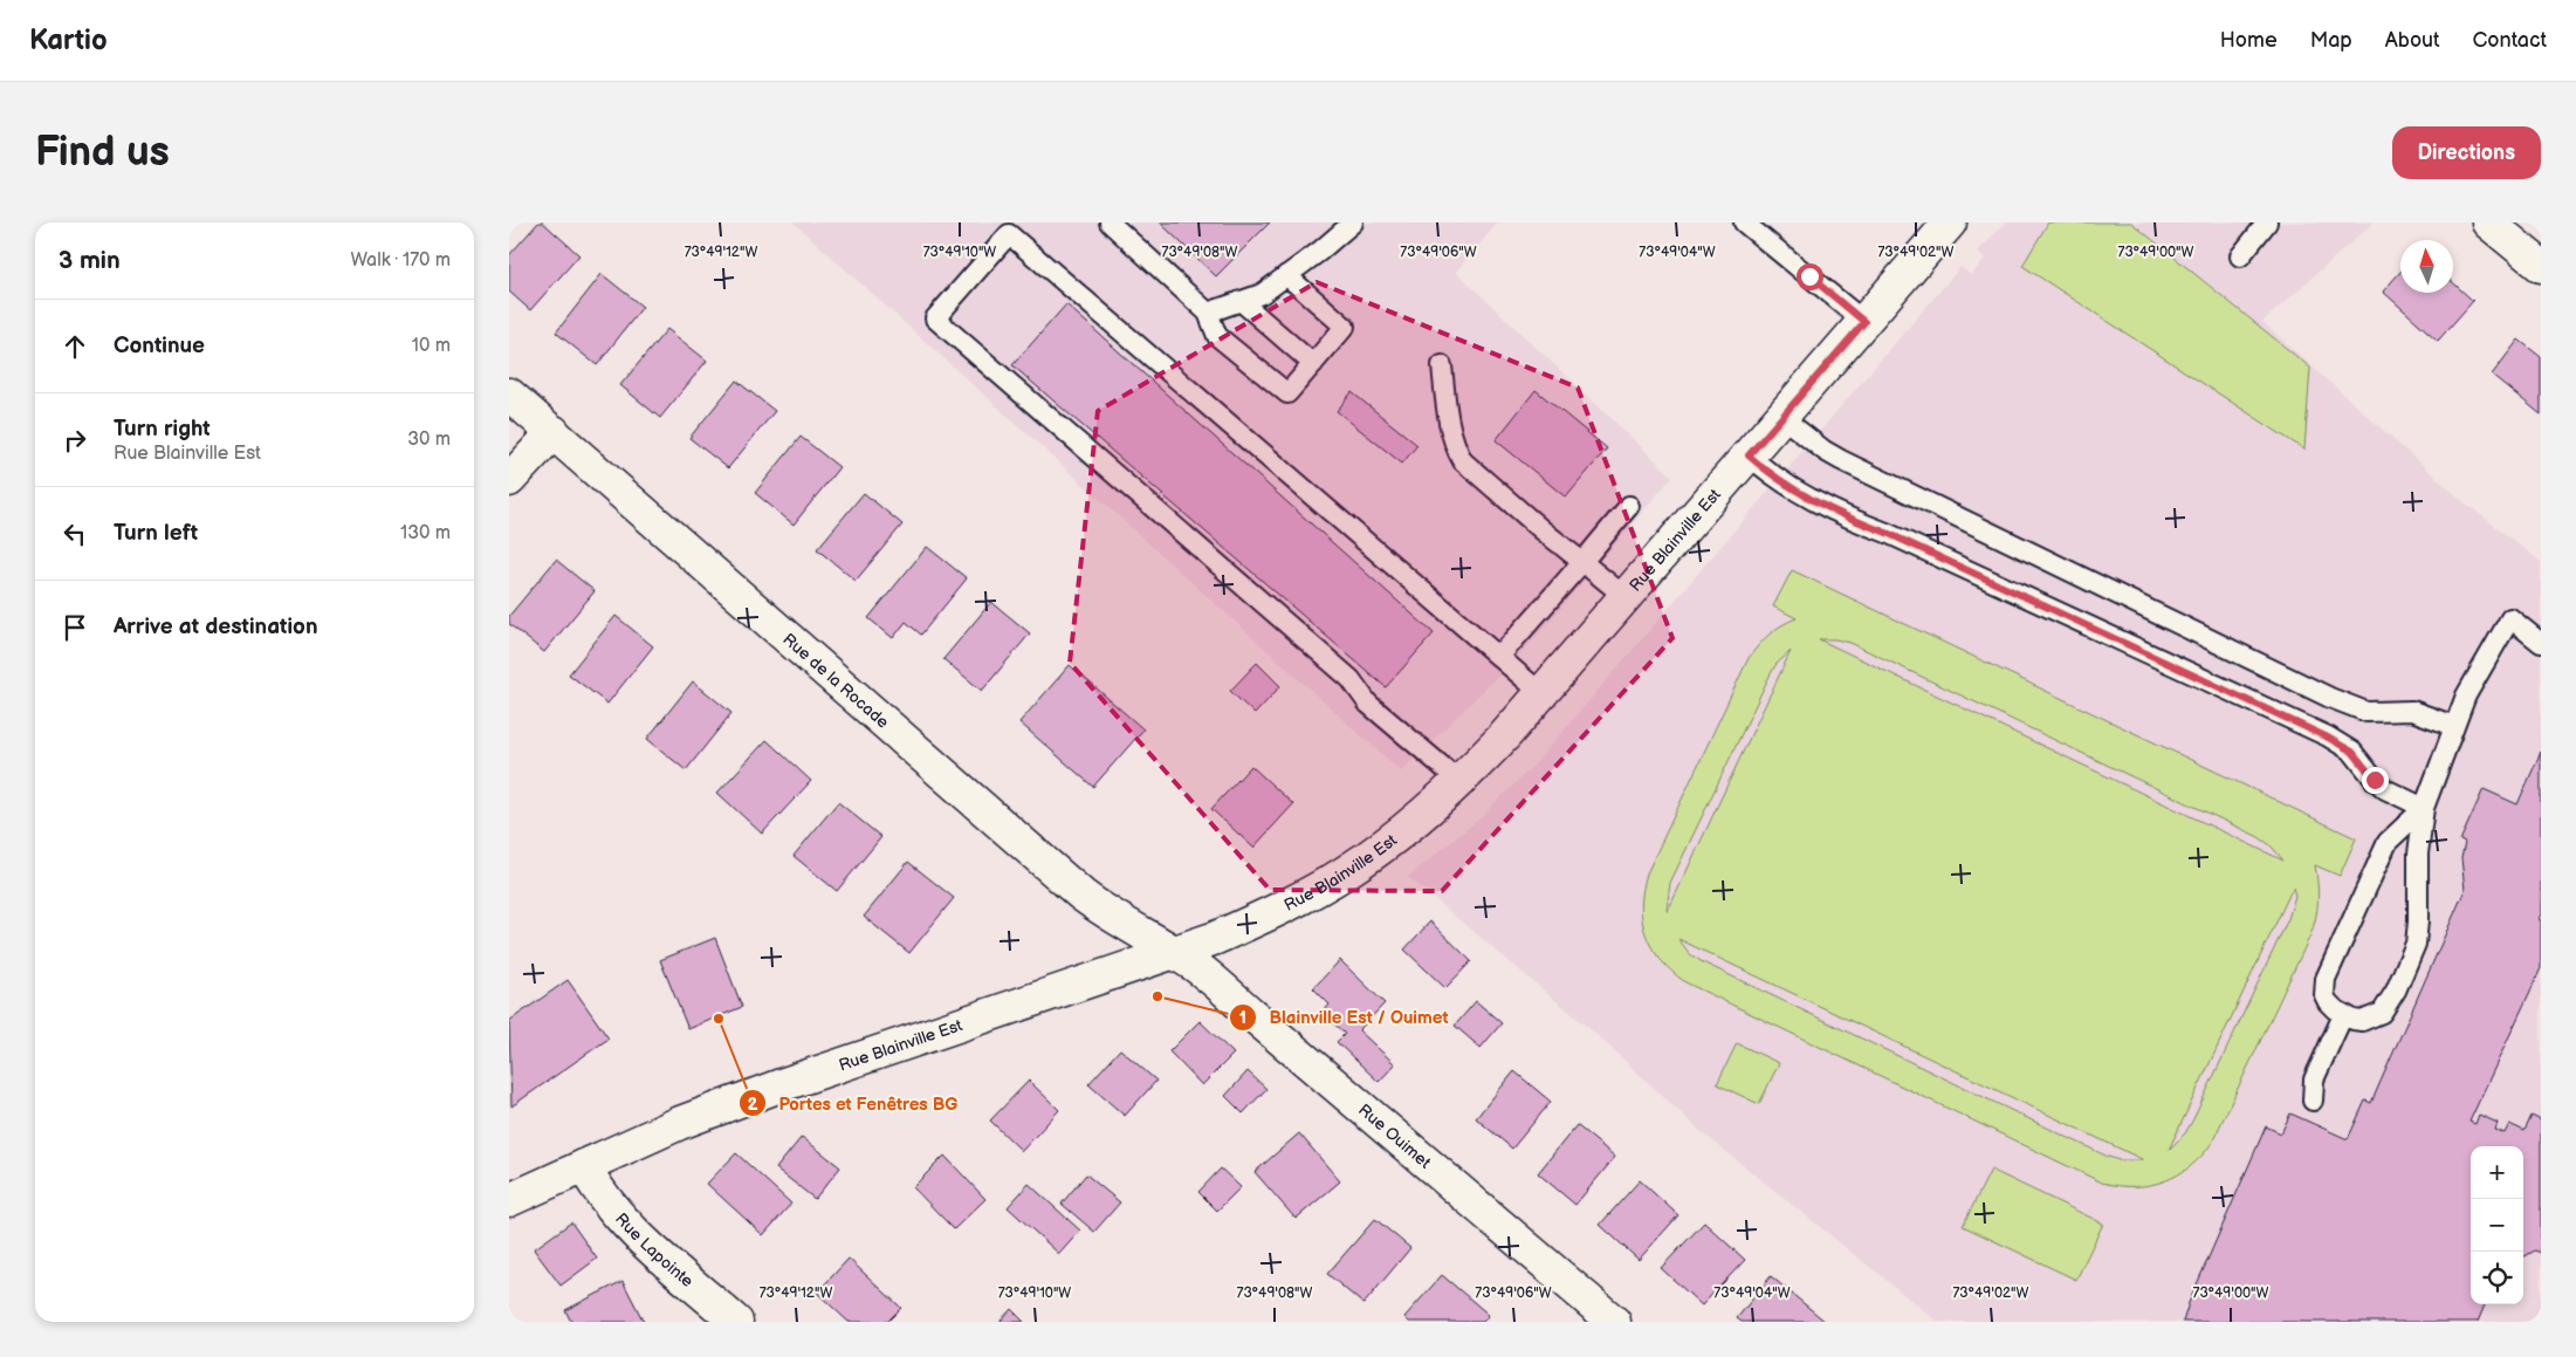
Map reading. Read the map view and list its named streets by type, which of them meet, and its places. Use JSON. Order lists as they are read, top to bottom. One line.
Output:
{"streets":{"street":["Rue Blainville Est","Rue de la Rocade","Rue Ouimet","Rue Lapointe"]},"crossings":[["Rue Blainville Est","Rue de la Rocade"],["Rue Blainville Est","Rue Ouimet"],["Rue Blainville Est","Rue Lapointe"],["Rue de la Rocade","Rue Ouimet"]],"places":["Blainville Est / Ouimet","Portes et Fenêtres BG"],"north":"top","page":{"header":"Kartio","nav":["Home","Map","About","Contact"],"buttons":"Directions","title":"Find us","heading":["3 min","Walk · 170 m"],"list":[["Continue","10 m"],["Turn right","Rue Blainville Est","30 m"],["Turn left","130 m"],"Arrive at destination"],"map_buttons":["+","−"]},"coordinates":["73°49'12\"W","73°49'10\"W","73°49'08\"W","73°49'06\"W","73°49'04\"W","73°49'02\"W","73°49'00\"W"]}
